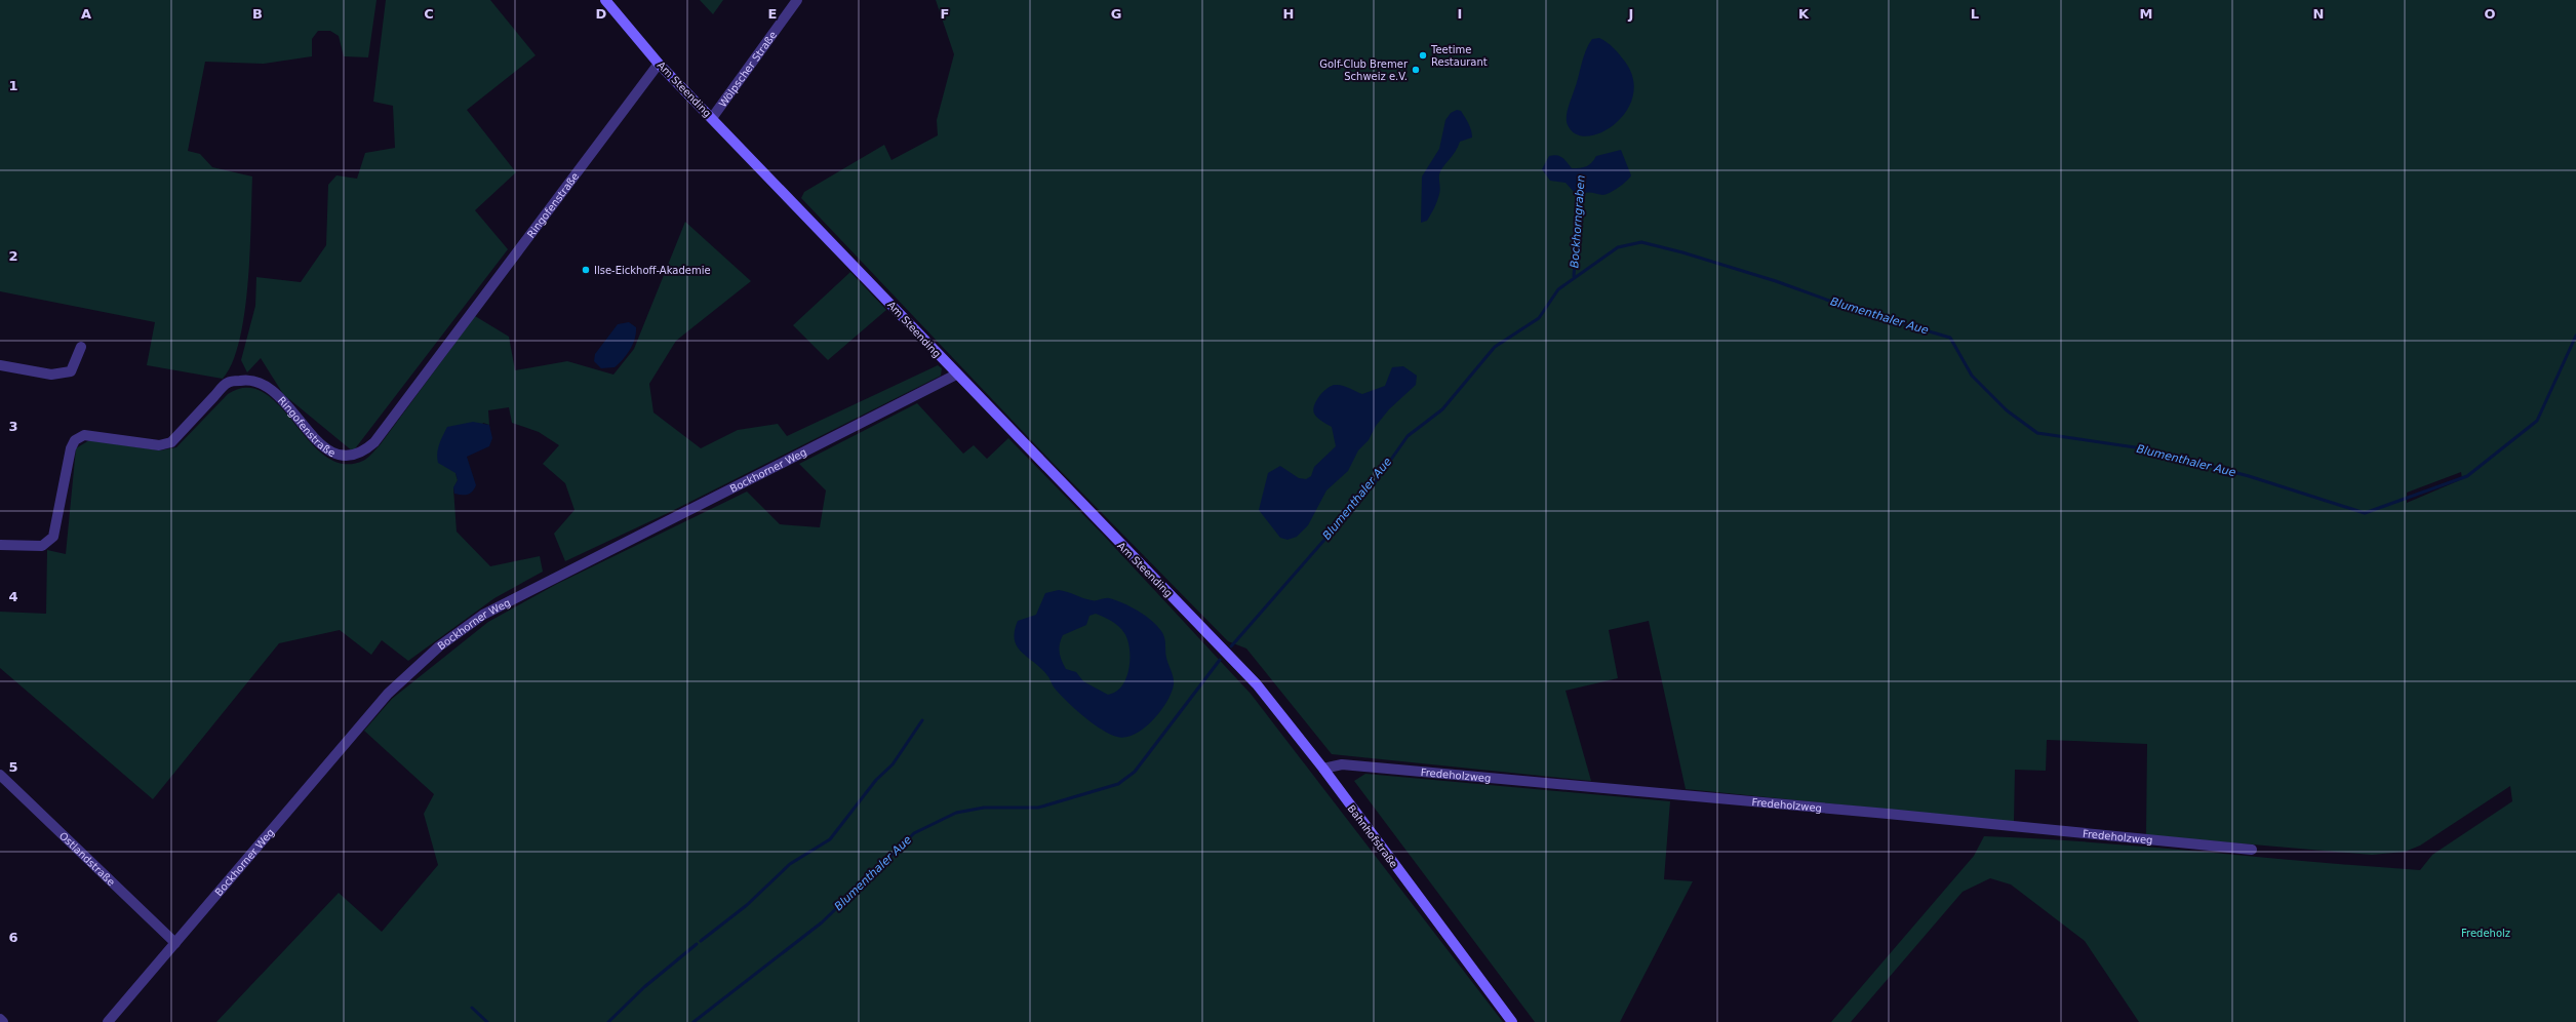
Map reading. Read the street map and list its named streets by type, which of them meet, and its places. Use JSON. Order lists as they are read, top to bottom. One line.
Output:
{"streets":{"street":["Wölpscher Straße","Am Steending","Ringofenstraße","Bockhorner Weg","Fredeholzweg","Bahnhofstraße","Ostlandstraße"]},"crossings":[["Wölpscher Straße","Am Steending"],["Am Steending","Ringofenstraße"],["Am Steending","Bockhorner Weg"],["Am Steending","Bahnhofstraße"],["Bockhorner Weg","Ostlandstraße"],["Fredeholzweg","Bahnhofstraße"]],"water":["Bockhorngraben","Blumenthaler Aue"],"parks":["Fredeholz"],"places":["Teetime Restaurant","Golf-Club Bremer Schweiz e.V.","Ilse-Eickhoff-Akademie"],"grid":{"columns":["A","B","C","D","E","F","G","H","I","J","K","L","M","N","O"],"rows":["1","2","3","4","5","6"]}}
